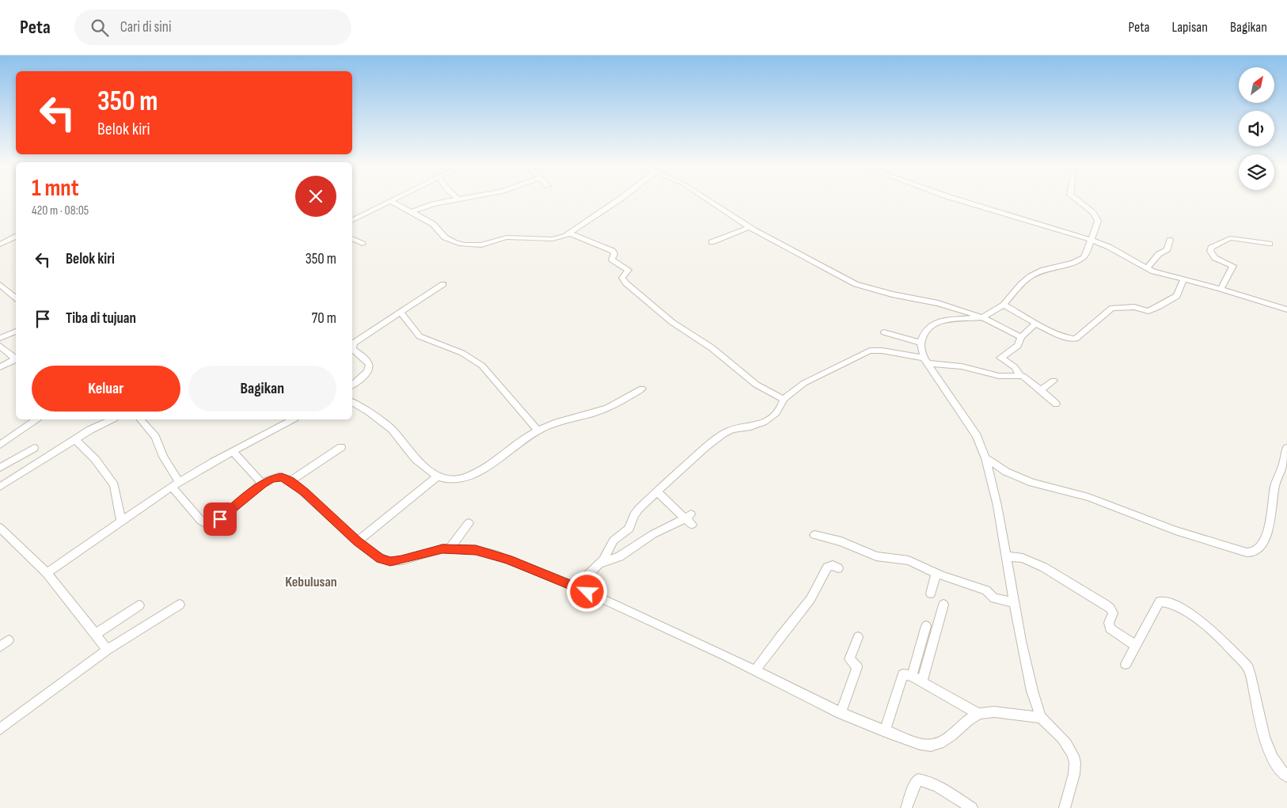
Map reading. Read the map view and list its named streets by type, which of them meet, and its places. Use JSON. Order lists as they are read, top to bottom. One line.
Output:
{"districts":["Kebulusan"],"north":"top right","page":{"header":"Peta","search":"Cari di sini","nav":["Peta","Lapisan","Bagikan"],"turn":["350 m","Belok kiri"],"heading":["1 mnt","420 m · 08:05"],"list":[{"name":"Belok kiri","value":"350 m"},{"name":"Tiba di tujuan","value":"70 m"}],"buttons":["Keluar","Bagikan"]}}
